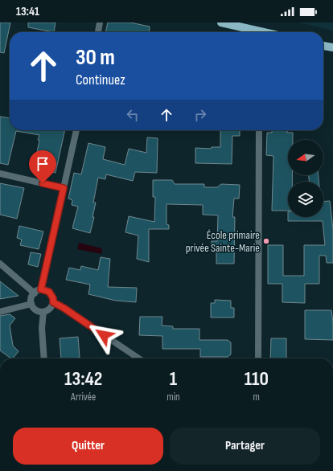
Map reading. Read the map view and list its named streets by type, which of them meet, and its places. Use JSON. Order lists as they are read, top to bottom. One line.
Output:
{"places":["École primaire privée Sainte-Marie"],"north":"left","page":{"status":"13:41","turn":["30 m","Continuez"],"eta":["13:42","Arrivée","1","min","110","m"],"buttons":["Quitter","Partager"]}}
